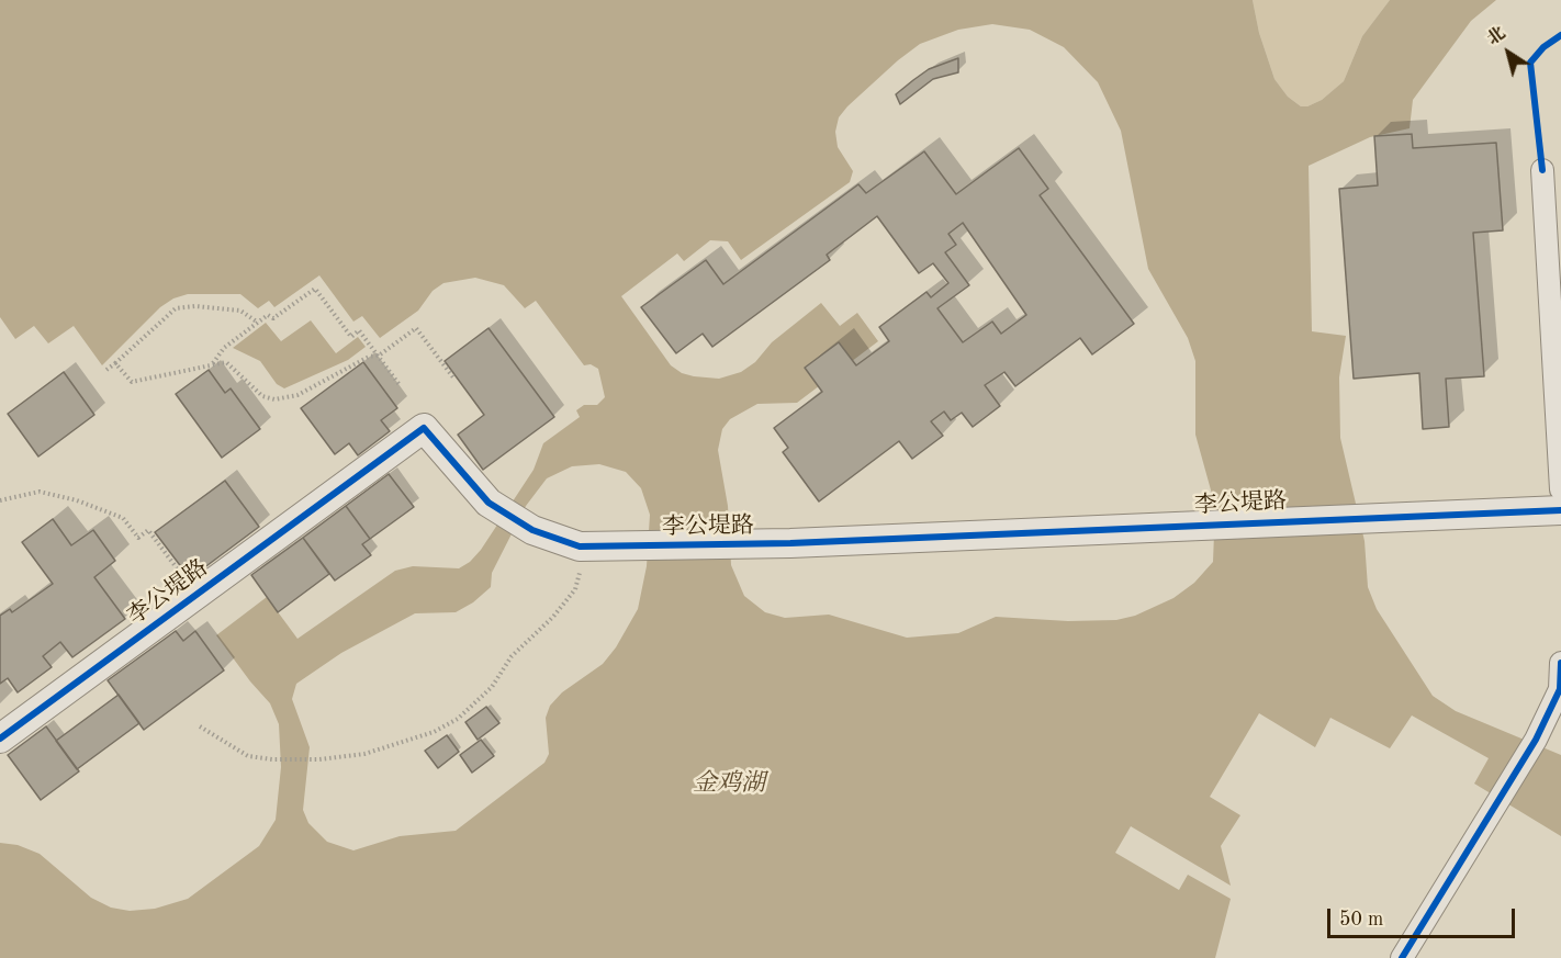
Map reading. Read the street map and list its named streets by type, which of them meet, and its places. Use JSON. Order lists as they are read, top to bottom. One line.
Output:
{"streets":{"street":["李公堤路"]},"water":["金鸡湖"],"scale_bar":"50 m","north":"top left"}
